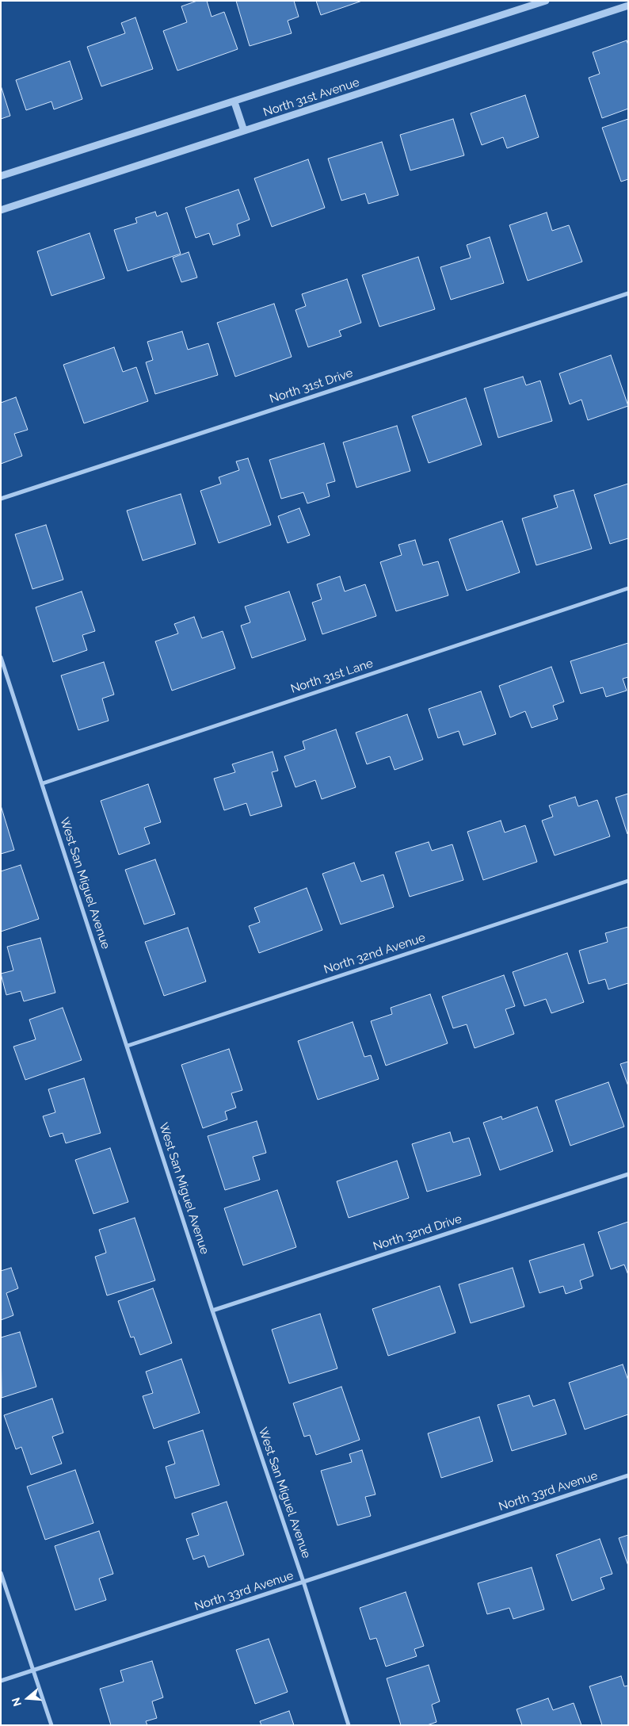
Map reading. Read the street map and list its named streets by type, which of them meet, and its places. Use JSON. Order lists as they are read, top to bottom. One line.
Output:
{"streets":{"street":["North 31st Avenue","North 31st Drive","North 31st Lane","West San Miguel Avenue","North 32nd Avenue","North 32nd Drive","North 33rd Avenue"]},"crossings":[["North 31st Lane","West San Miguel Avenue"],["West San Miguel Avenue","North 32nd Avenue"],["West San Miguel Avenue","North 32nd Drive"],["West San Miguel Avenue","North 33rd Avenue"]],"north":"left"}
